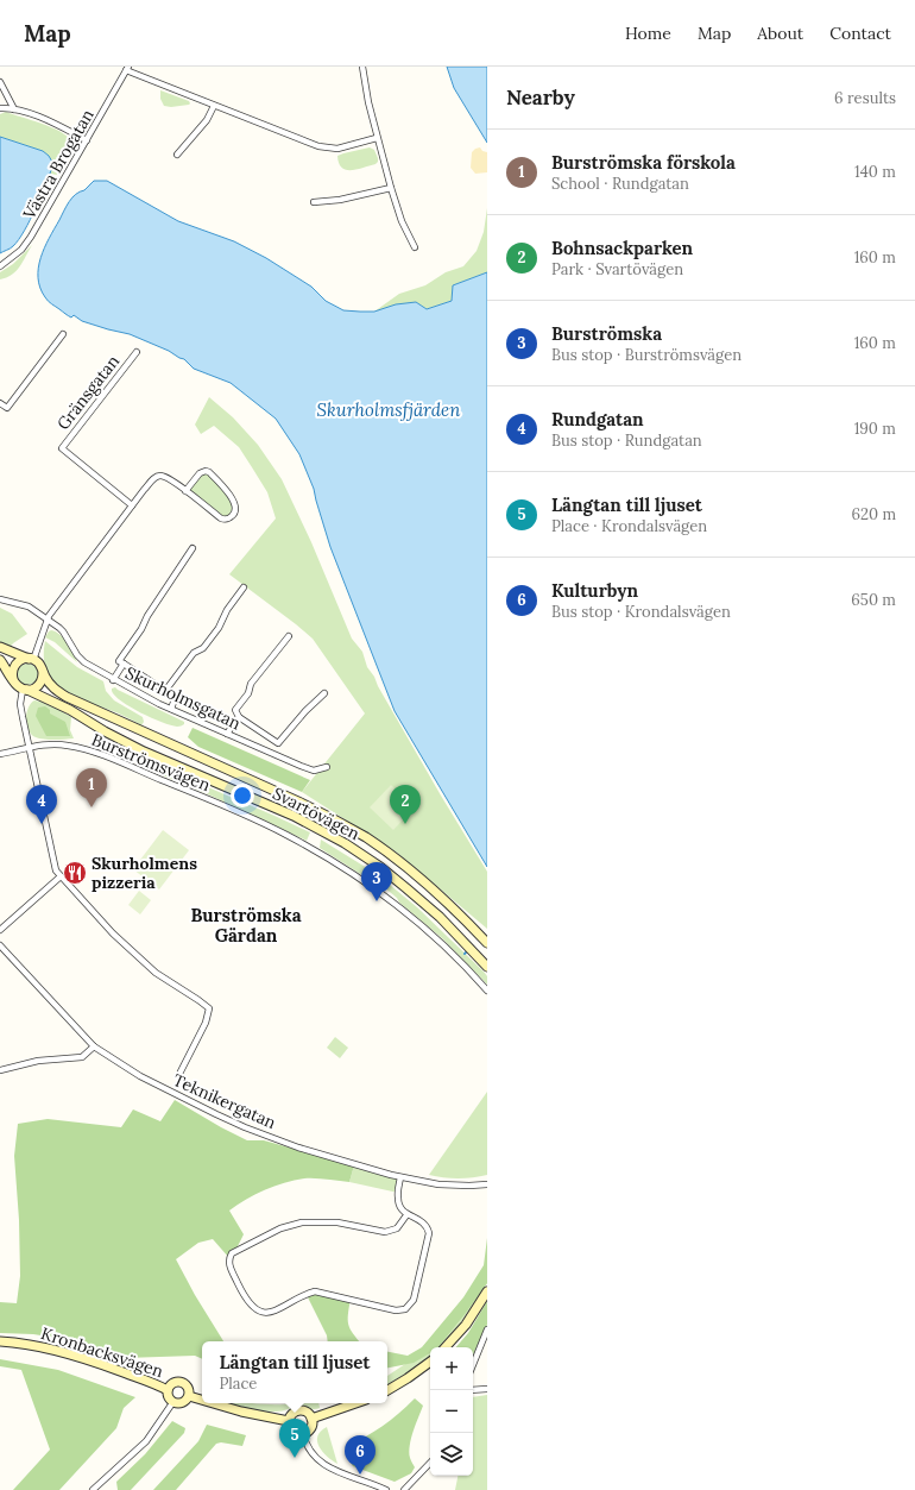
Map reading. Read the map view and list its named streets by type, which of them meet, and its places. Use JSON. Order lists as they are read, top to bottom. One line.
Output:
{"streets":{"main road":["Svartövägen","Kronbacksvägen"],"street":["Västra Brogatan","Gränsgatan","Skurholmsgatan","Burströmsvägen","Teknikergatan"]},"districts":["Burströmska Gärdan"],"water":["Skurholmsfjärden"],"places":{"restaurant":["Skurholmens pizzeria"]},"page":{"header":"Map","nav":["Home","Map","About","Contact"],"heading":["Nearby","6 results"],"list":[{"mark":"1","name":"Burströmska förskola","note":"School · Rundgatan","value":"140 m"},{"mark":"2","name":"Bohnsackparken","note":"Park · Svartövägen","value":"160 m"},{"mark":"3","name":"Burströmska","note":"Bus stop · Burströmsvägen","value":"160 m"},{"mark":"4","name":"Rundgatan","note":"Bus stop · Rundgatan","value":"190 m"},{"mark":"5","name":"Längtan till ljuset","note":"Place · Krondalsvägen","value":"620 m"},{"mark":"6","name":"Kulturbyn","note":"Bus stop · Krondalsvägen","value":"650 m"}],"pins":["1","2","4","3","5","6"],"popup":["Längtan till ljuset","Place"],"map_buttons":["+","−"]}}
